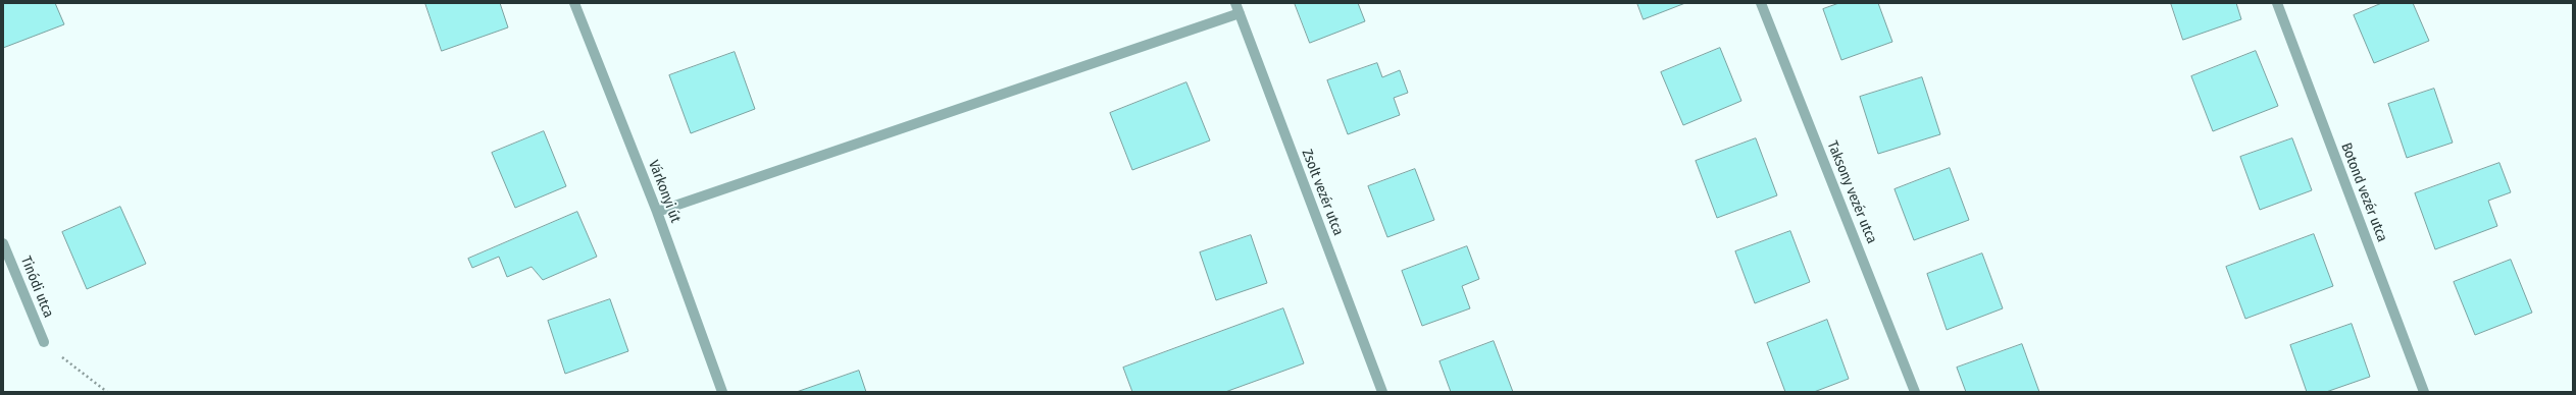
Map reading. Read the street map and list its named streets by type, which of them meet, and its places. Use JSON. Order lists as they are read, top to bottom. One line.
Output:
{"streets":{"street":["Várkonyi út","Zsolt vezér utca","Taksony vezér utca","Botond vezér utca","Tinódi utca"]}}
